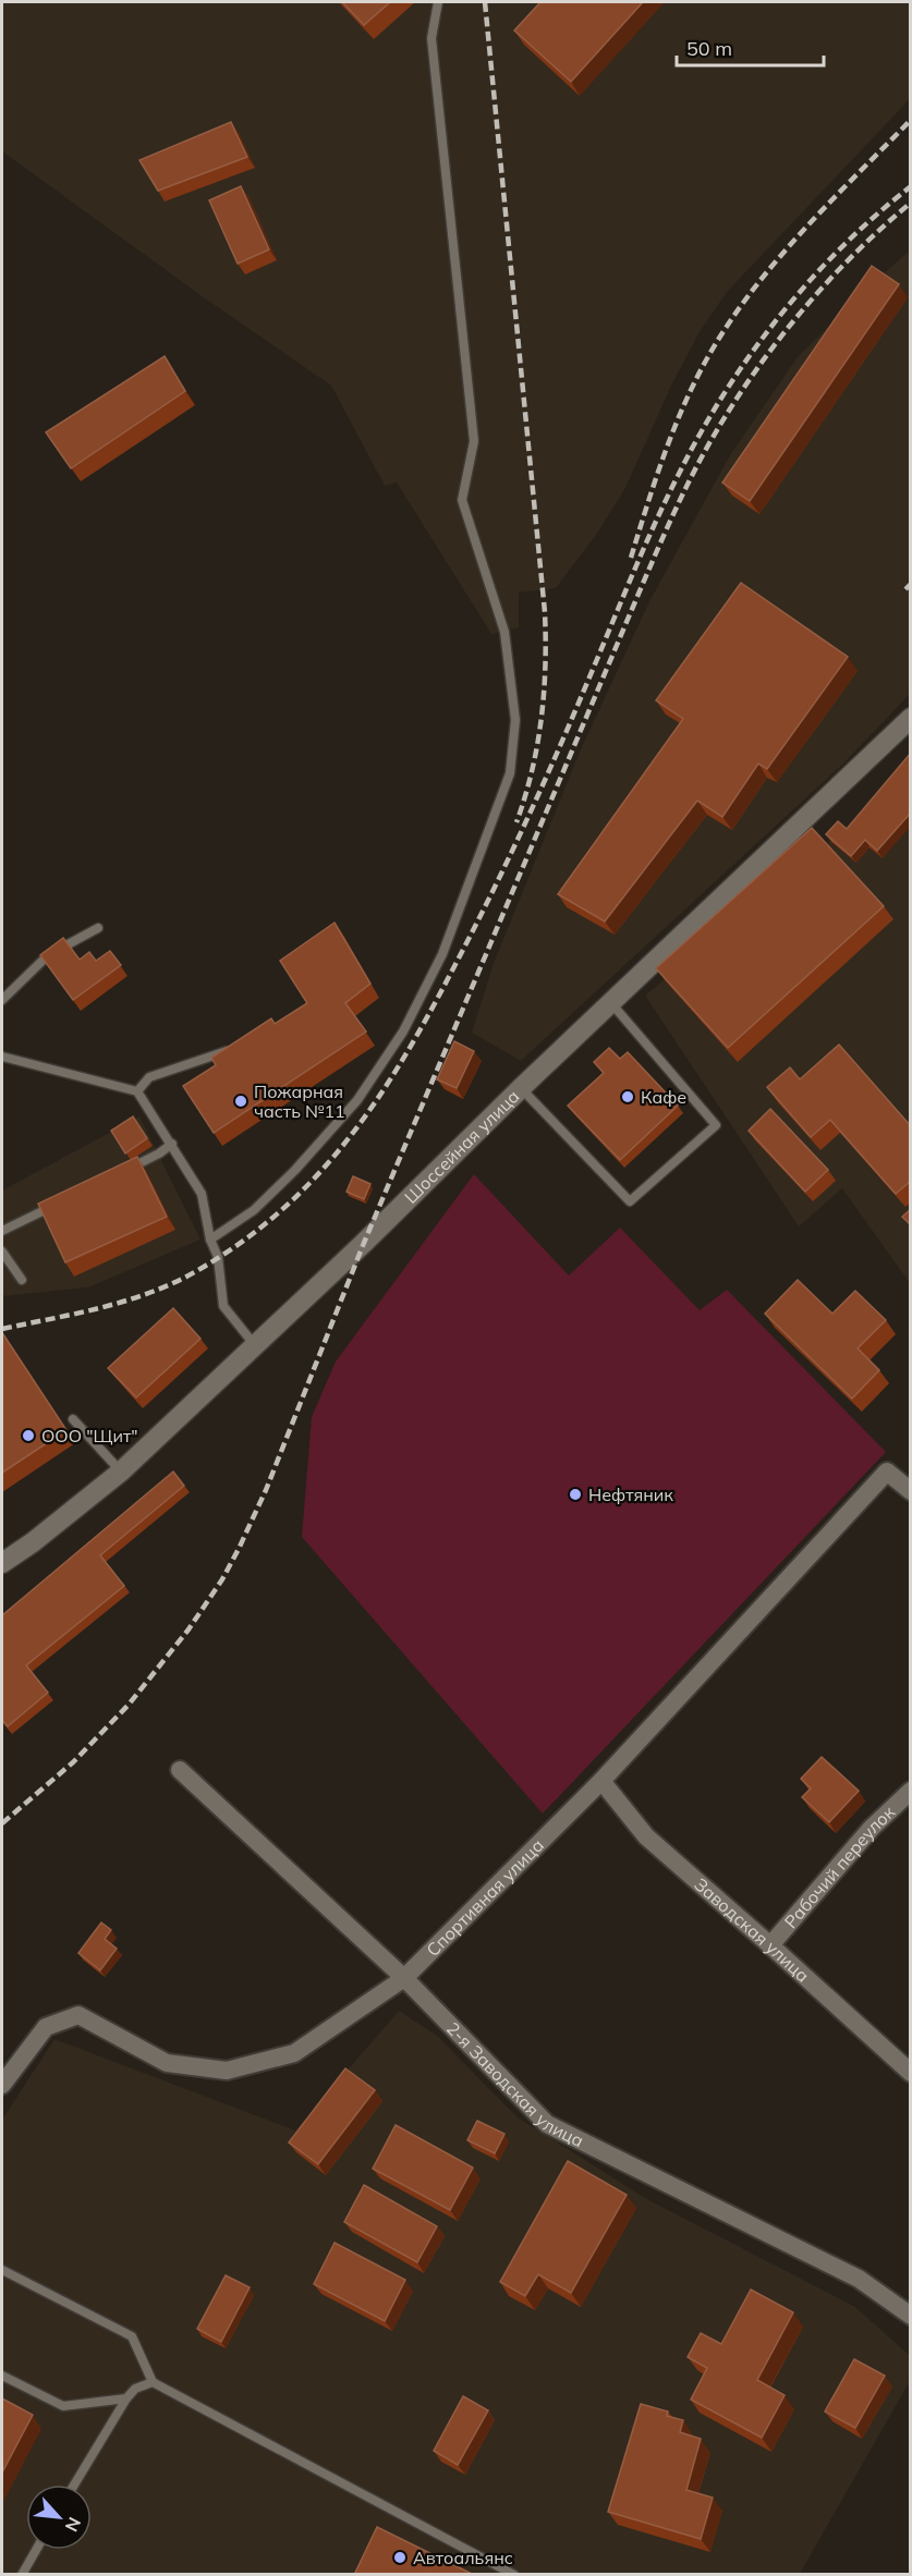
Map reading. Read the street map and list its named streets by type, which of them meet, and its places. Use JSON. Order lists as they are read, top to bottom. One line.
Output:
{"streets":{"main road":["Шоссейная улица"],"street":["Рабочий переулок","Спортивная улица","Заводская улица","2-я Заводская улица"]},"crossings":[["Рабочий переулок","Заводская улица"],["Спортивная улица","Заводская улица"],["Спортивная улица","2-я Заводская улица"]],"places":["Кафе","Пожарная часть №11","ООО \"Щит\"","Нефтяник","Автоальянс"],"scale_bar":"50 m","north":"bottom right"}
